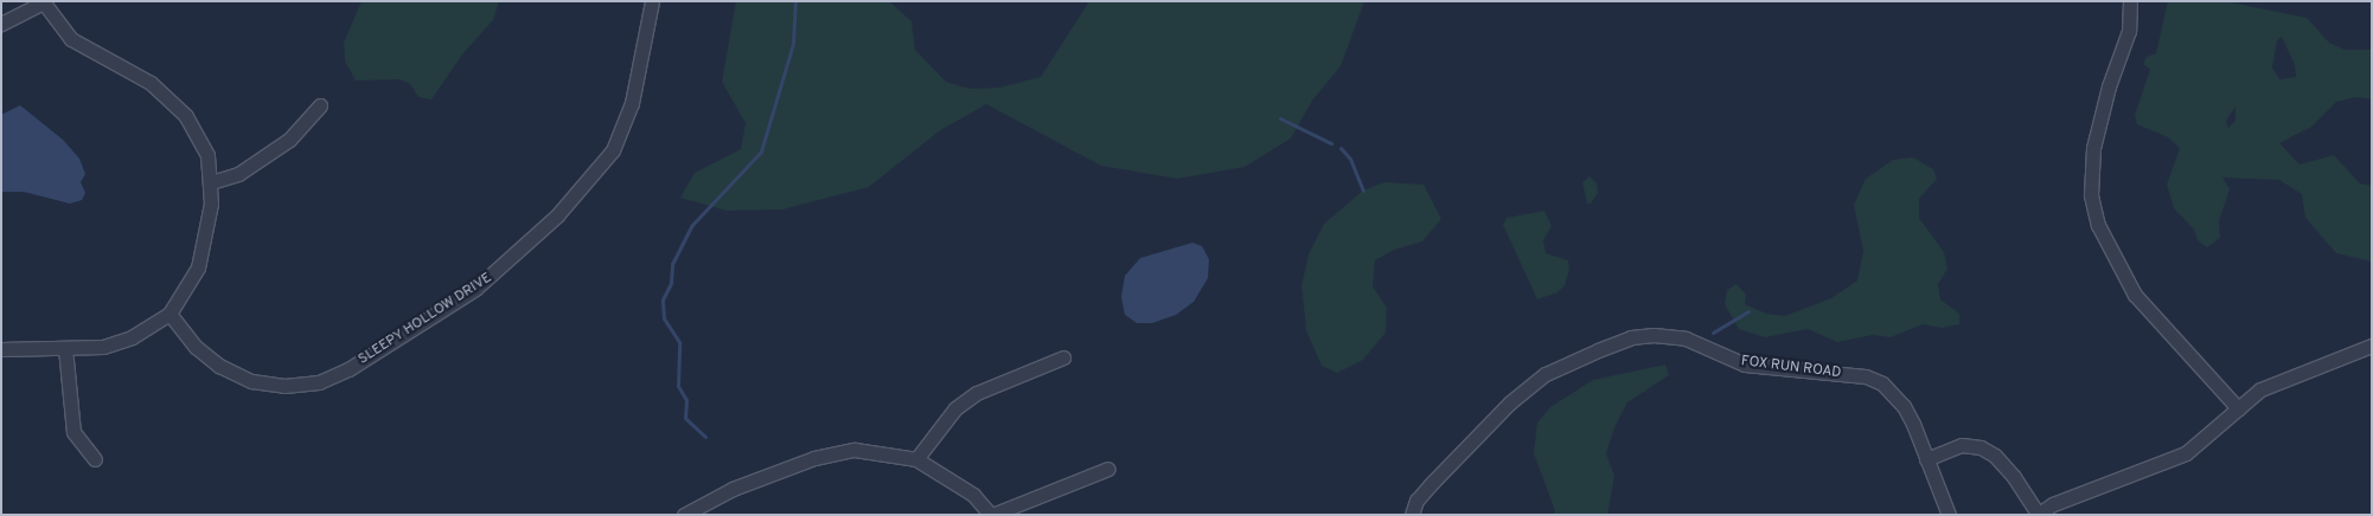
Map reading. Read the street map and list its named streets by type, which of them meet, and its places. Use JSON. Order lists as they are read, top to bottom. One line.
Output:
{"streets":{"street":["SLEEPY HOLLOW DRIVE","FOX RUN ROAD"]}}
